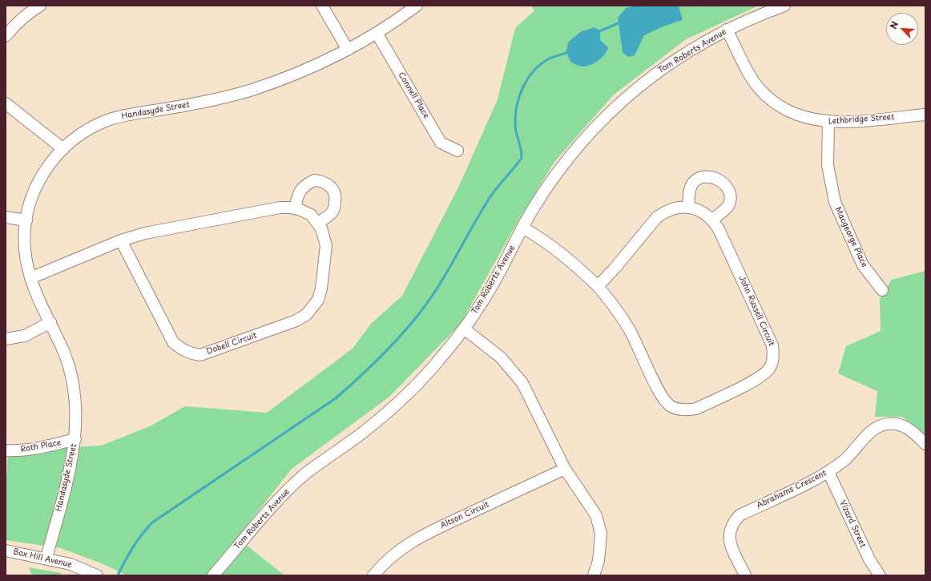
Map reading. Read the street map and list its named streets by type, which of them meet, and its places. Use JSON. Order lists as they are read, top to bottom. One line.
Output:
{"streets":{"street":["Tom Roberts Avenue","Connell Place","Handasyde Street","Lethbridge Street","Macgeorge Place","John Russell Circuit","Dobell Circuit","Roth Place","Abrahams Crescent","Altson Circuit","Vizard Street","Box Hill Avenue"]},"crossings":[["Tom Roberts Avenue","Lethbridge Street"],["Tom Roberts Avenue","John Russell Circuit"],["Connell Place","Handasyde Street"],["Handasyde Street","Dobell Circuit"],["Handasyde Street","Roth Place"],["Handasyde Street","Box Hill Avenue"],["Lethbridge Street","Macgeorge Place"],["Abrahams Crescent","Vizard Street"]],"north":"top left"}
